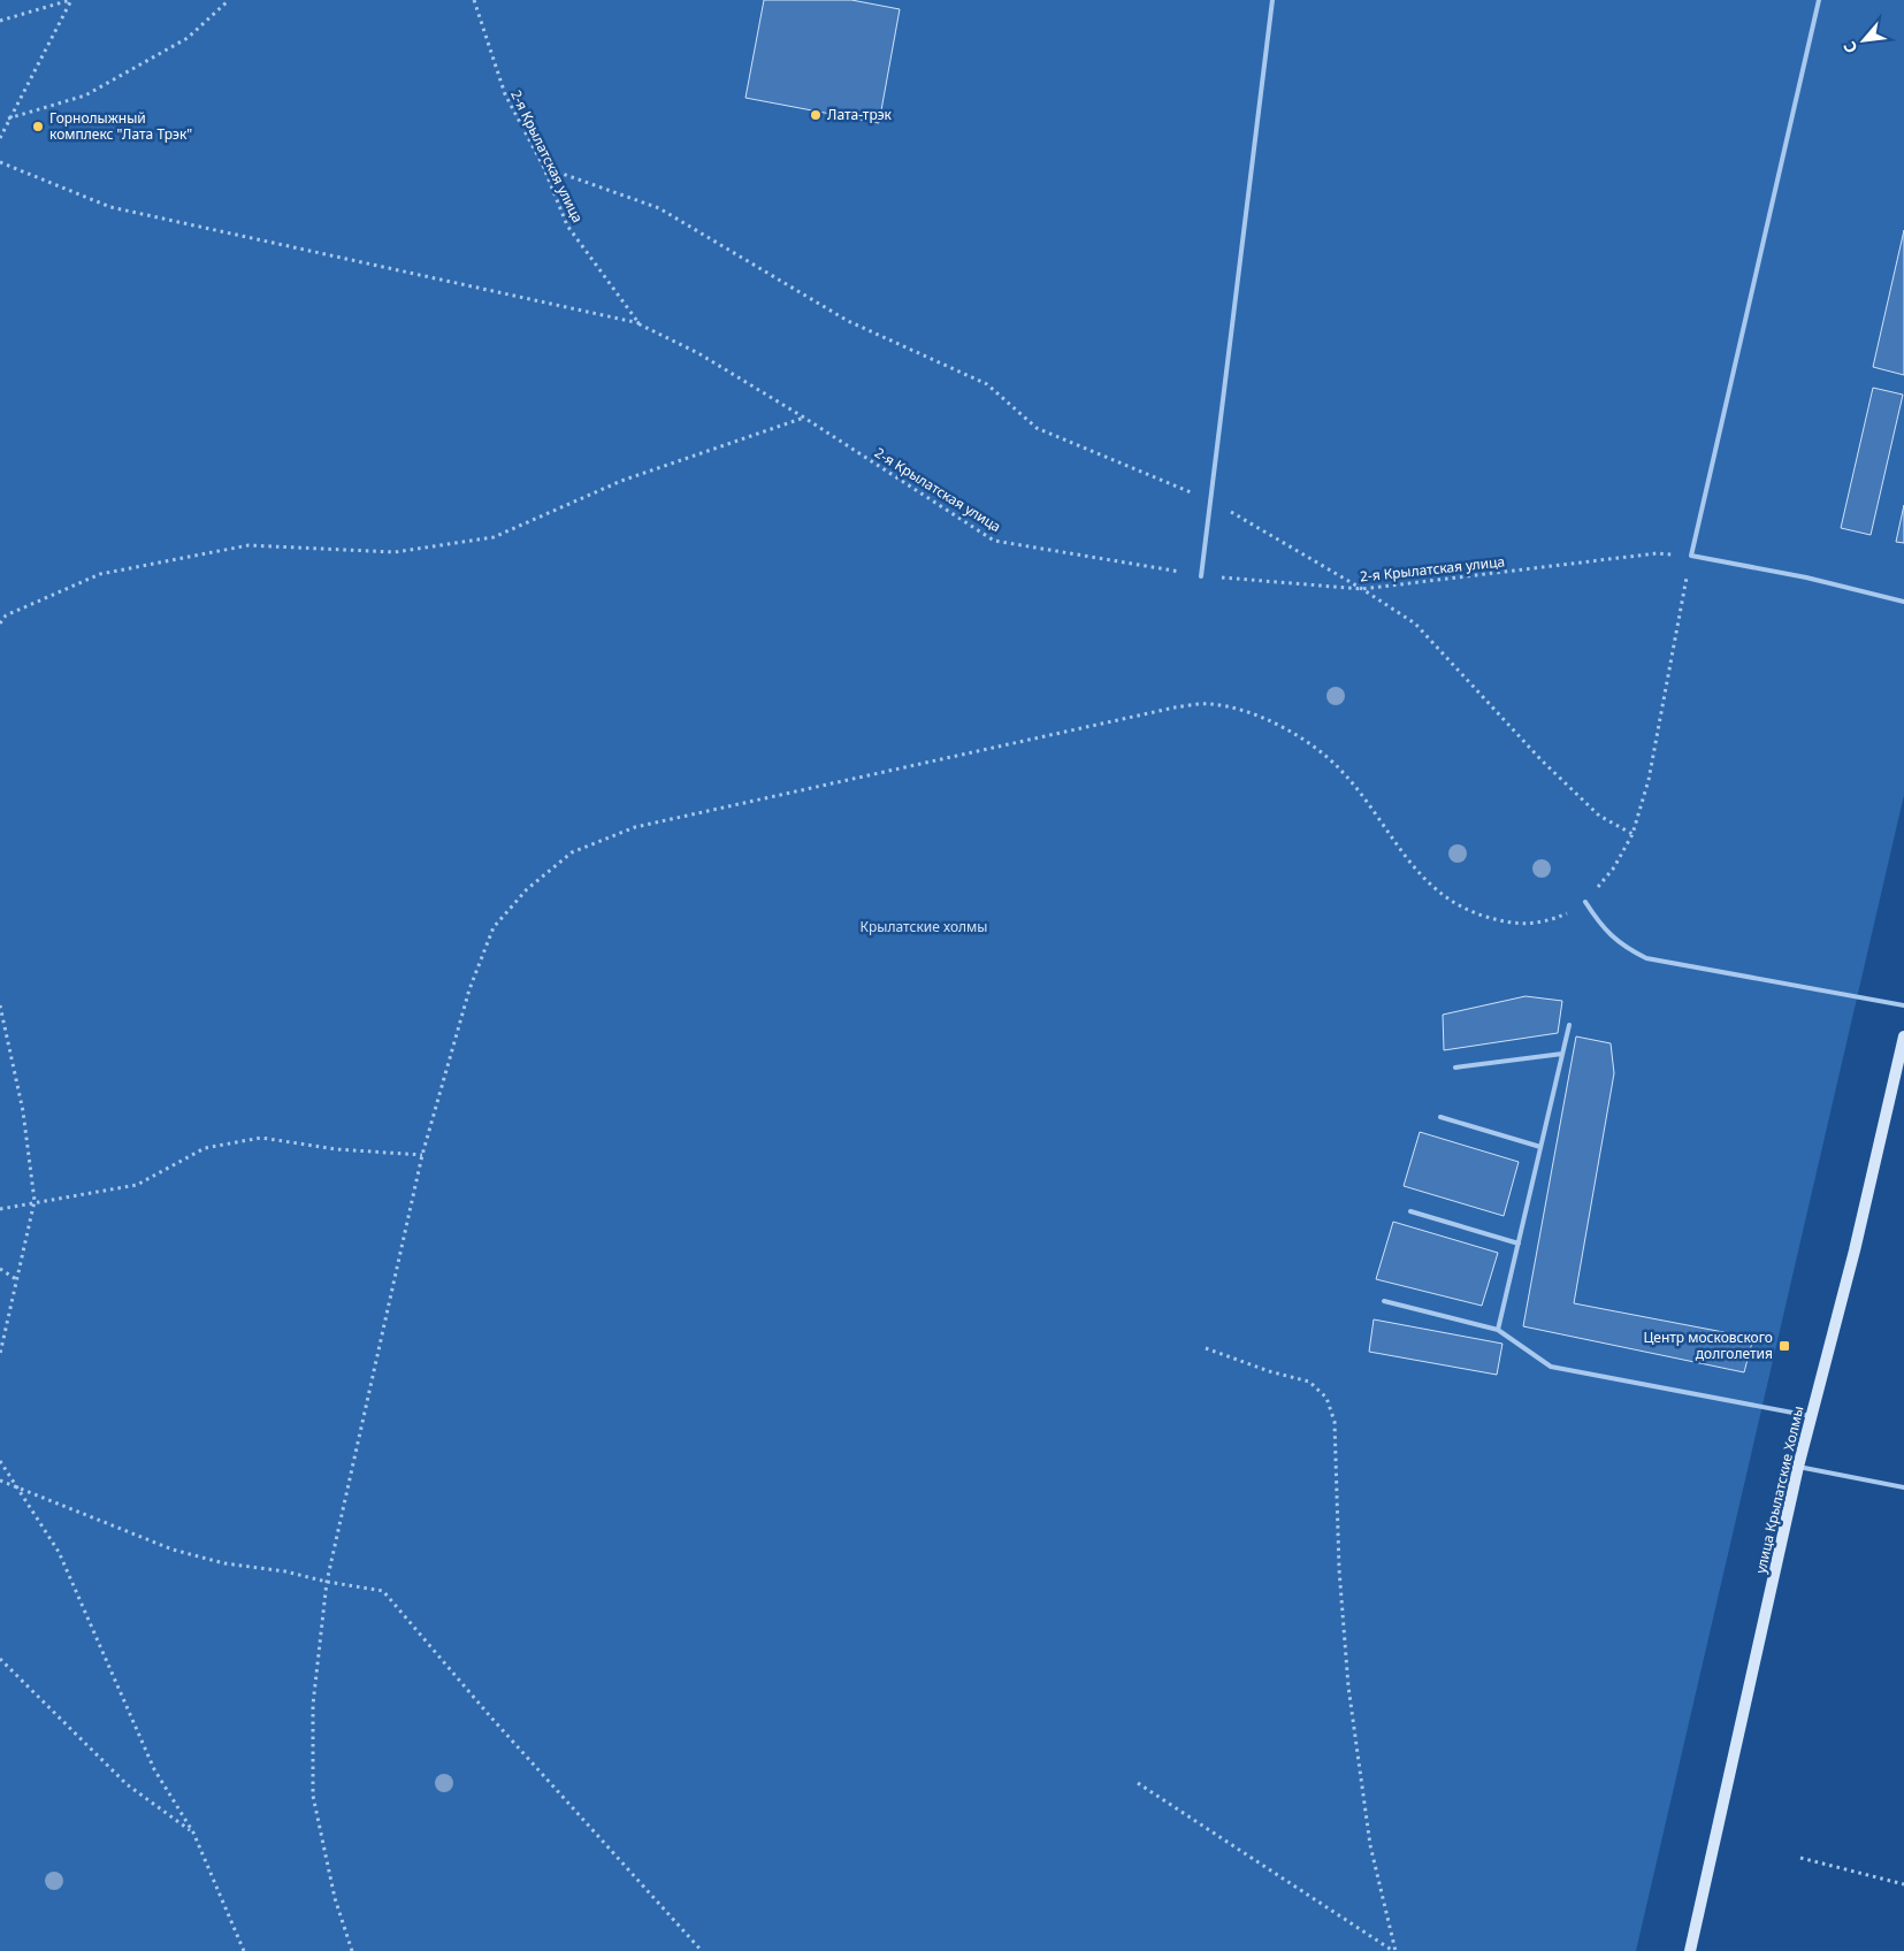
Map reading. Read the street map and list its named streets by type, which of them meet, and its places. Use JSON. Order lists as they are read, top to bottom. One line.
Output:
{"streets":{"street":["улица Крылатские Холмы"],"path":["2-я Крылатская улица"]},"parks":["Крылатские холмы"],"places":{"other":["Лата-трэк","Горнолыжный комплекс \"Лата Трэк\""],"transit":["Центр московского долголетия"]},"north":"bottom left"}
